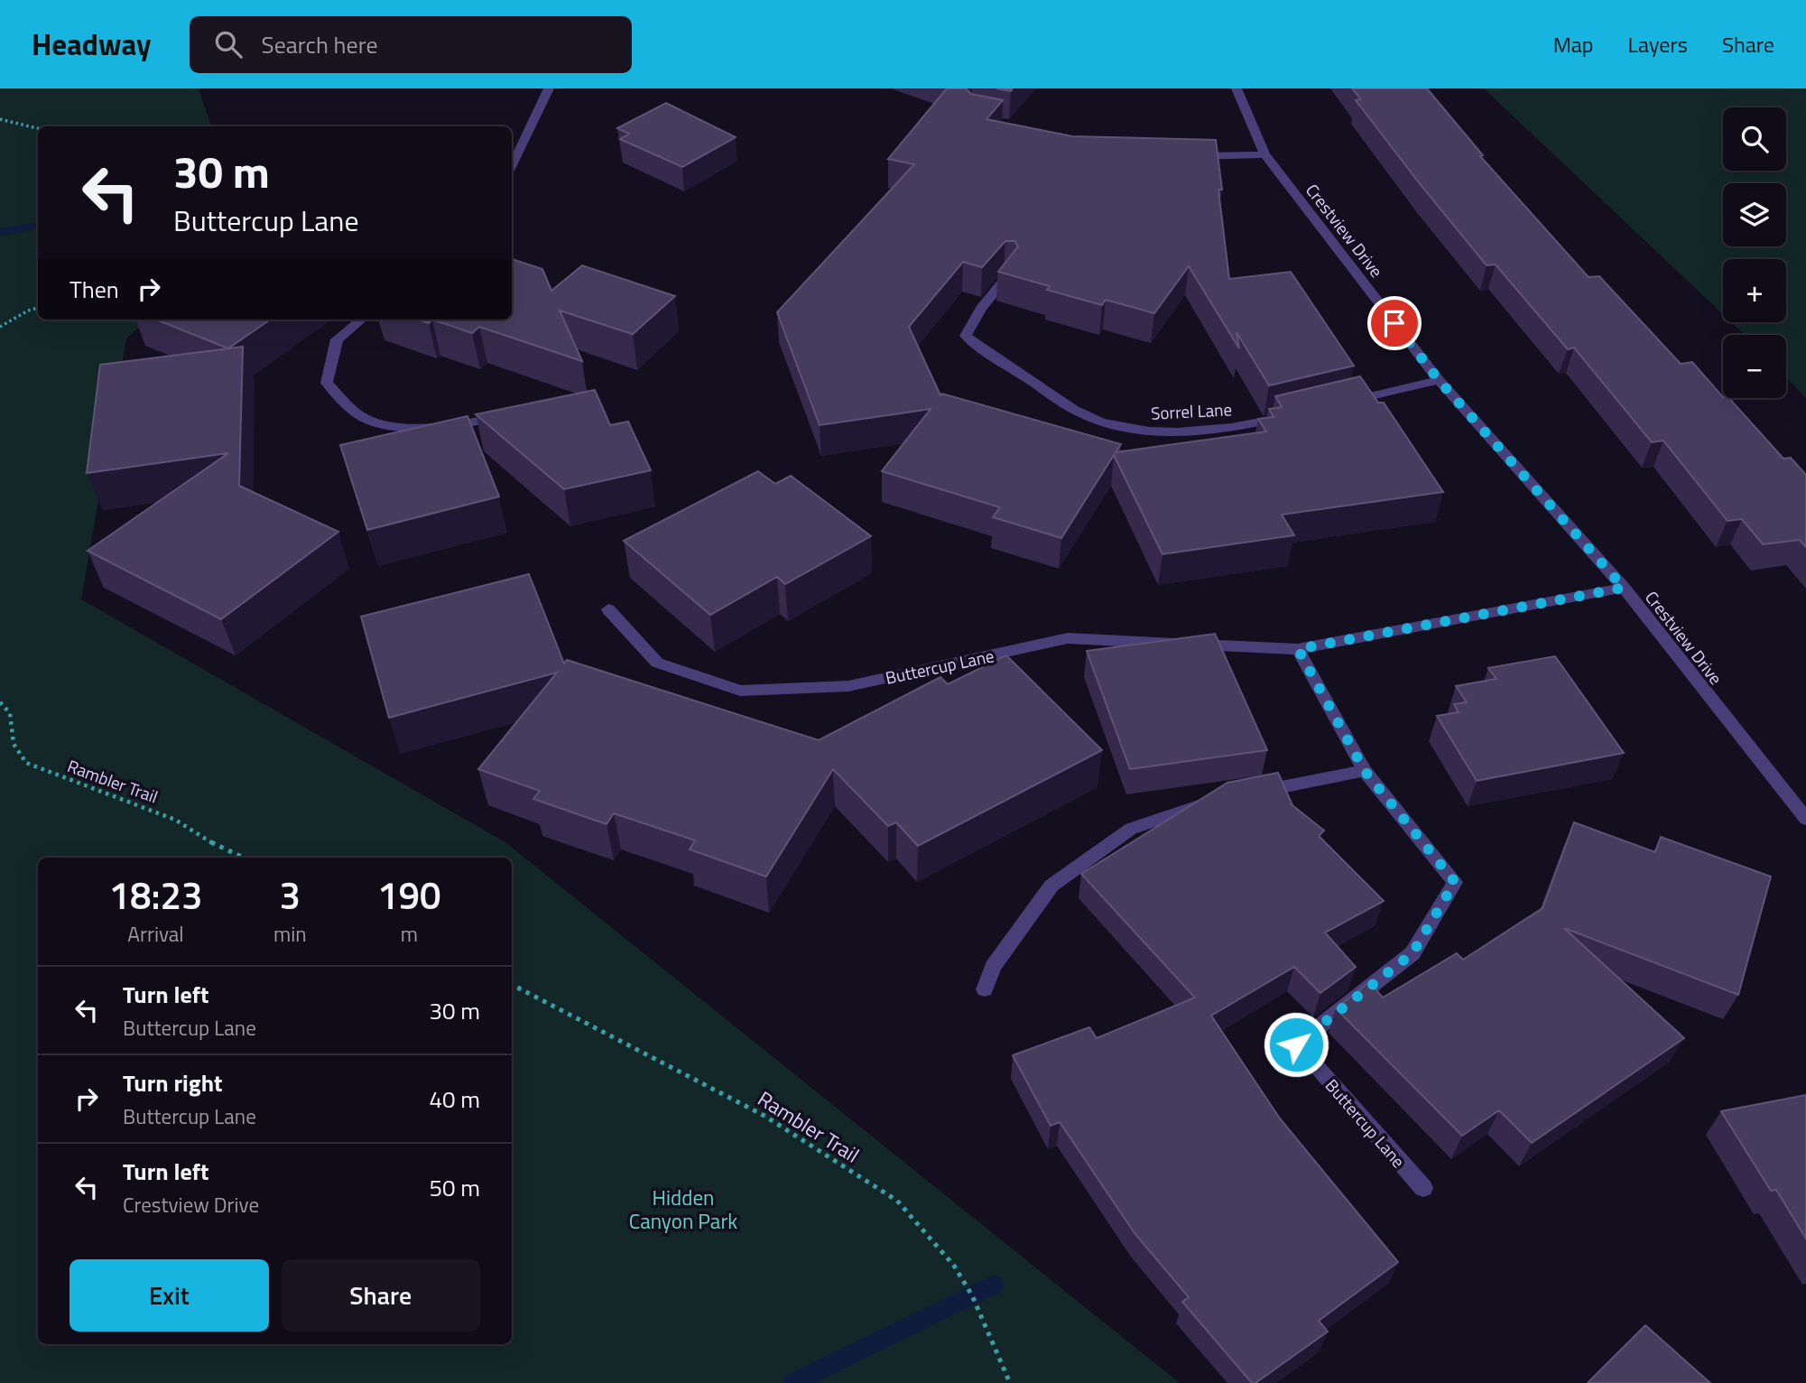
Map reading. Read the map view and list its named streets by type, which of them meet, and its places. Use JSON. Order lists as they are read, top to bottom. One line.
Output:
{"streets":{"street":["Crestview Drive","Sorrel Lane","Buttercup Lane"],"path":["Rambler Trail"]},"crossings":[["Crestview Drive","Buttercup Lane"]],"parks":["Hidden Canyon Park"],"page":{"header":"Headway","search":"Search here","nav":["Map","Layers","Share"],"map_buttons":["+","−"],"turn":["30 m","Buttercup Lane"],"then":"Then","eta":["18:23","Arrival","3","min","190","m"],"list":[{"name":"Turn left","note":"Buttercup Lane","value":"30 m"},{"name":"Turn right","note":"Buttercup Lane","value":"40 m"},{"name":"Turn left","note":"Crestview Drive","value":"50 m"}],"buttons":["Exit","Share"]}}
